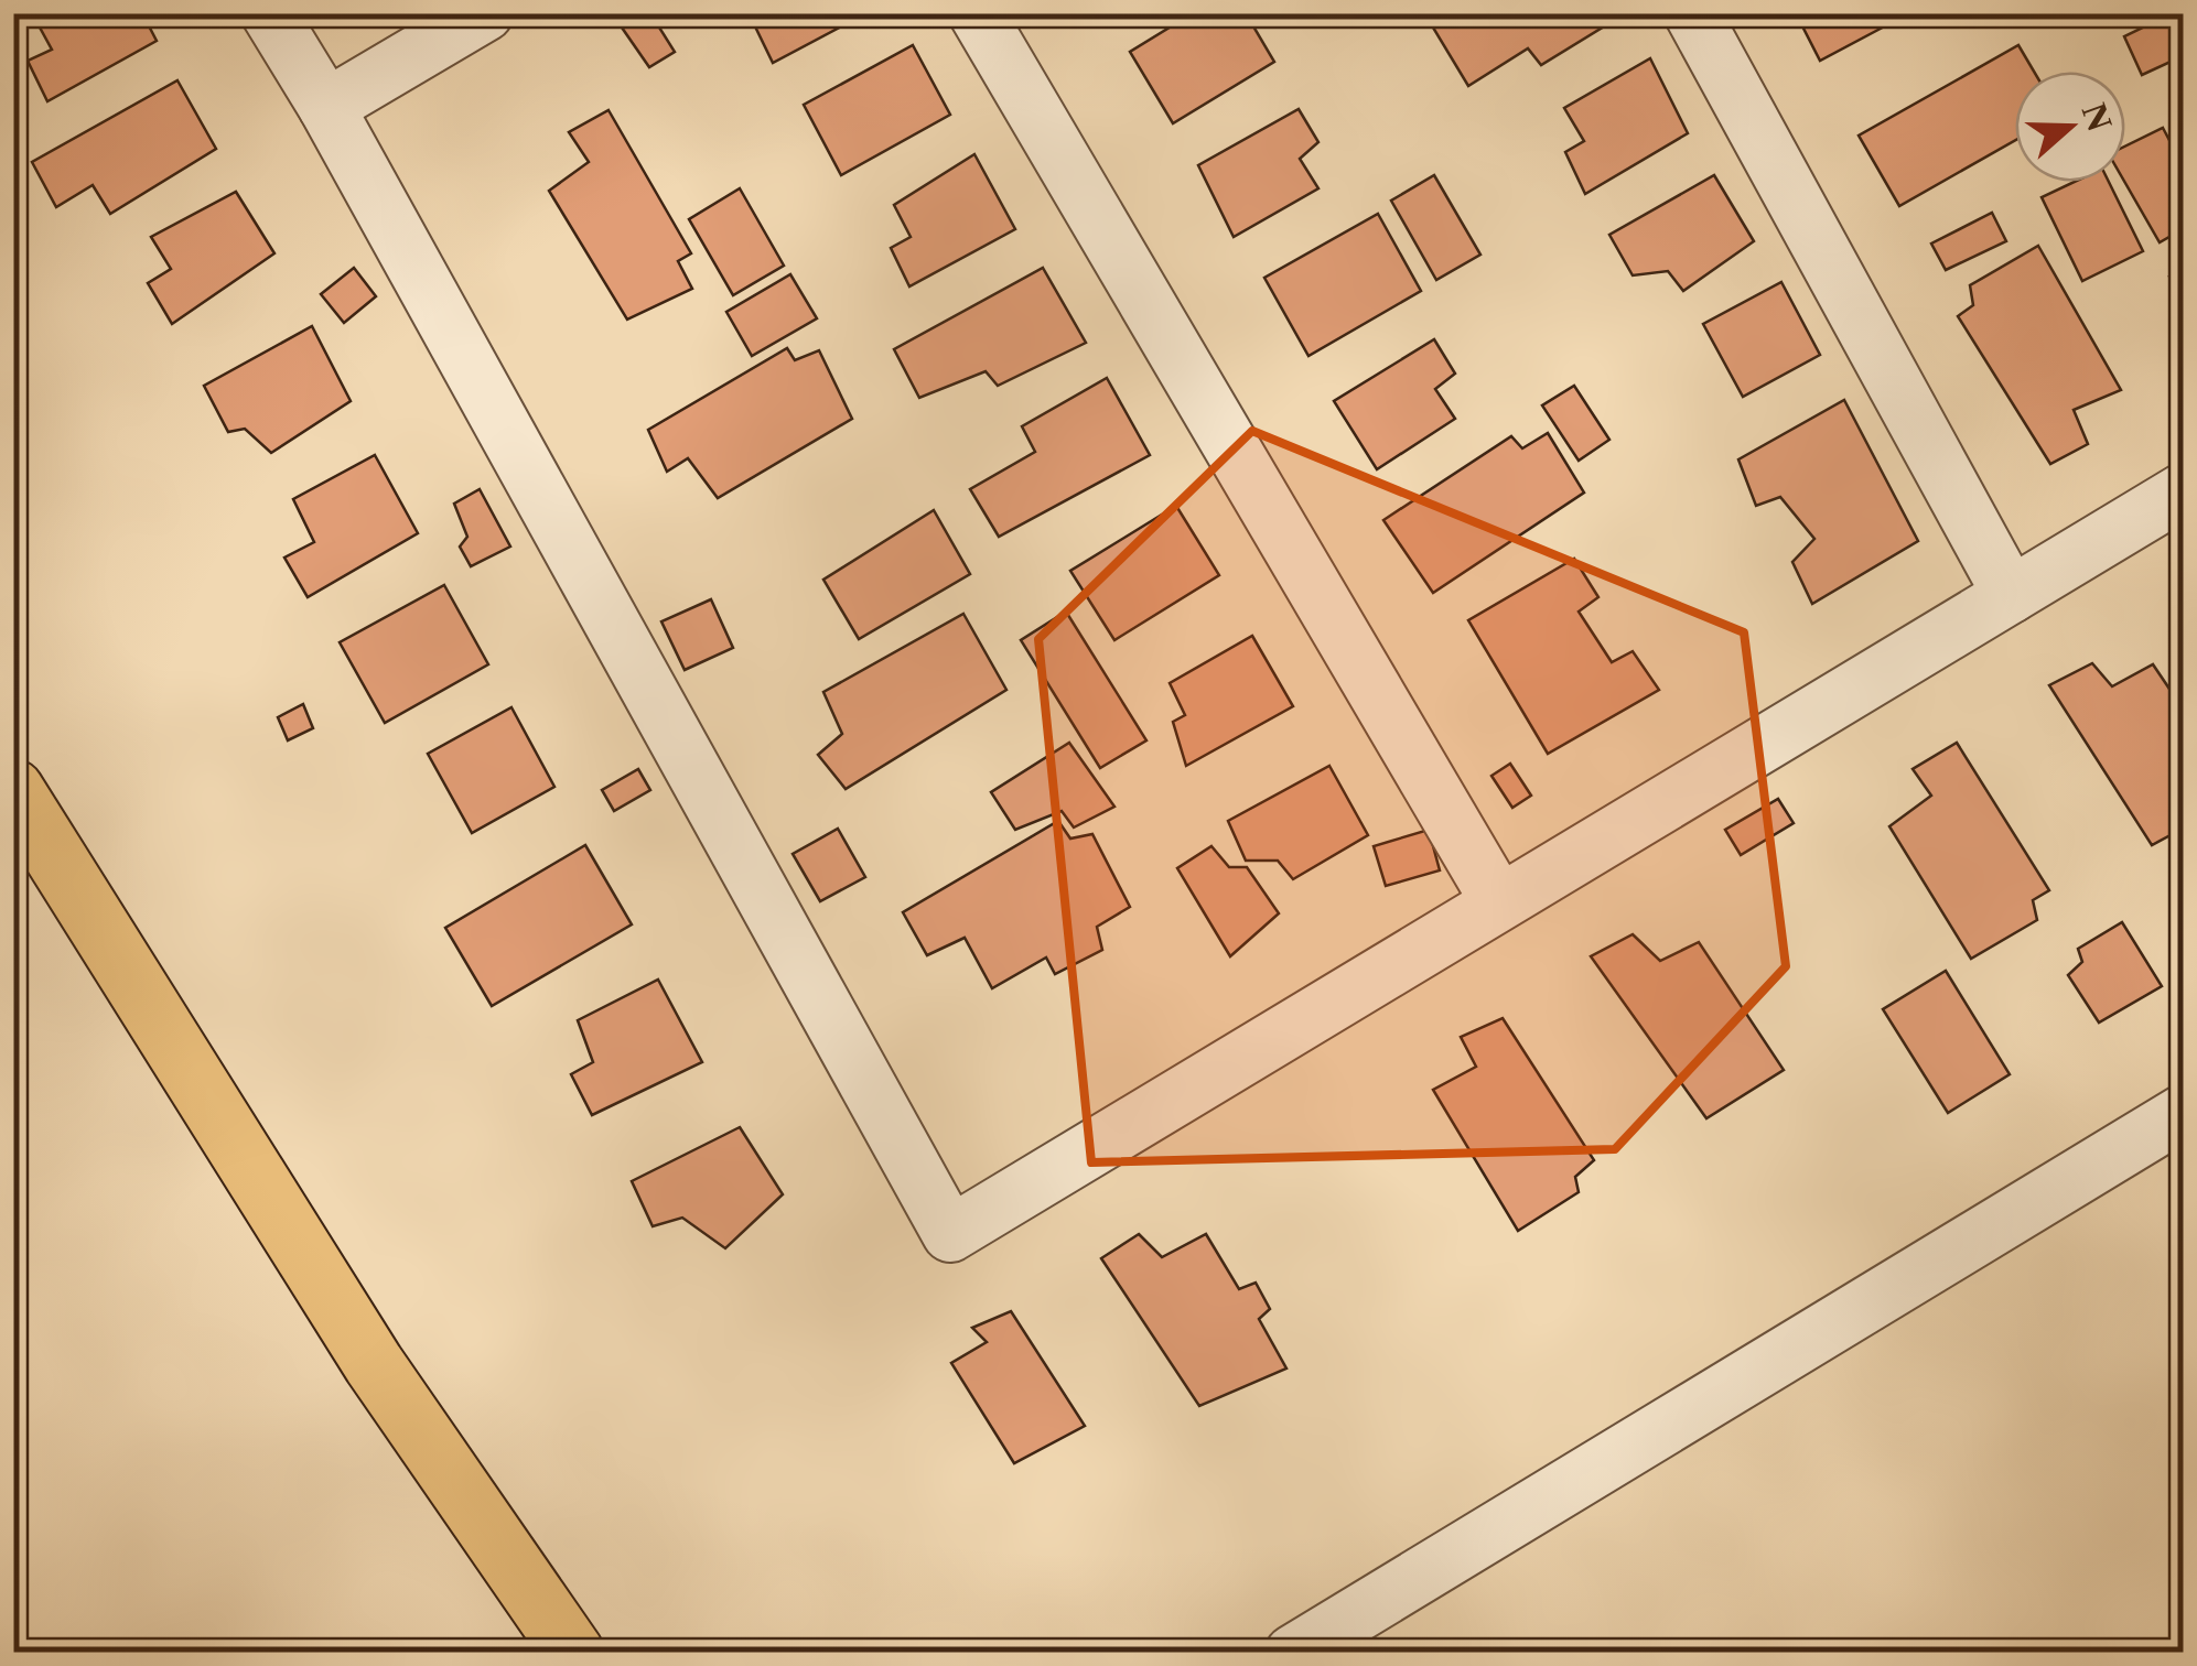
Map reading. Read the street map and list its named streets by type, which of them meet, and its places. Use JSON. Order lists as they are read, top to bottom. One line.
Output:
{"north":"right"}
